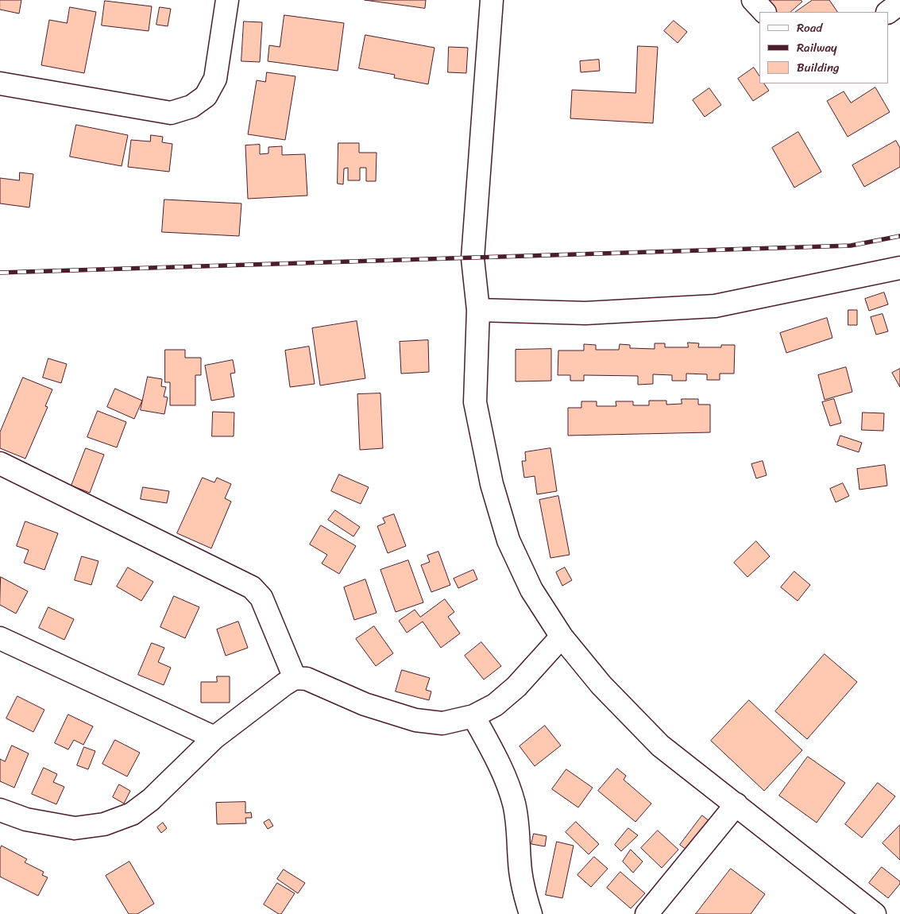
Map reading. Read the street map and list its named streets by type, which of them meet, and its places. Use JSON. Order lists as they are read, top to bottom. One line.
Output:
{"legend":["Road","Railway","Building"]}
